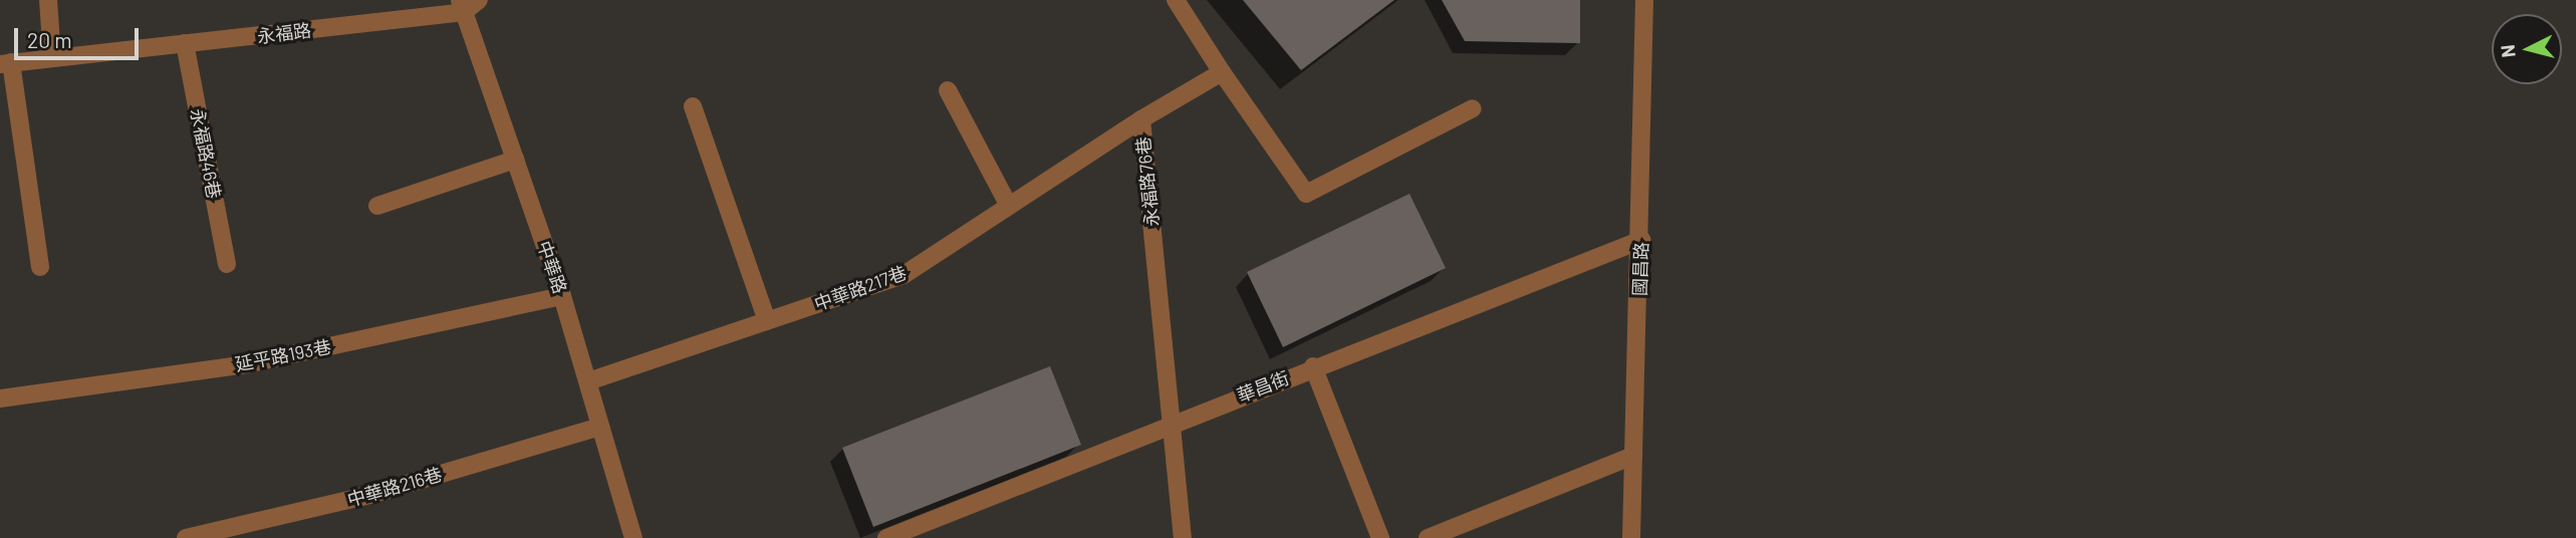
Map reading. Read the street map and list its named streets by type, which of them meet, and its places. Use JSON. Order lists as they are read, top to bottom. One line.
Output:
{"streets":{"street":["永福路","永福路46巷","永福路76巷","中華路","國昌路","中華路217巷","延平路193巷","華昌街","中華路216巷"]},"crossings":[["永福路","永福路46巷"],["永福路","中華路"],["永福路76巷","中華路217巷"],["永福路76巷","華昌街"],["中華路","中華路217巷"],["中華路","延平路193巷"],["中華路","中華路216巷"],["國昌路","華昌街"]],"scale_bar":"20 m","north":"left"}
